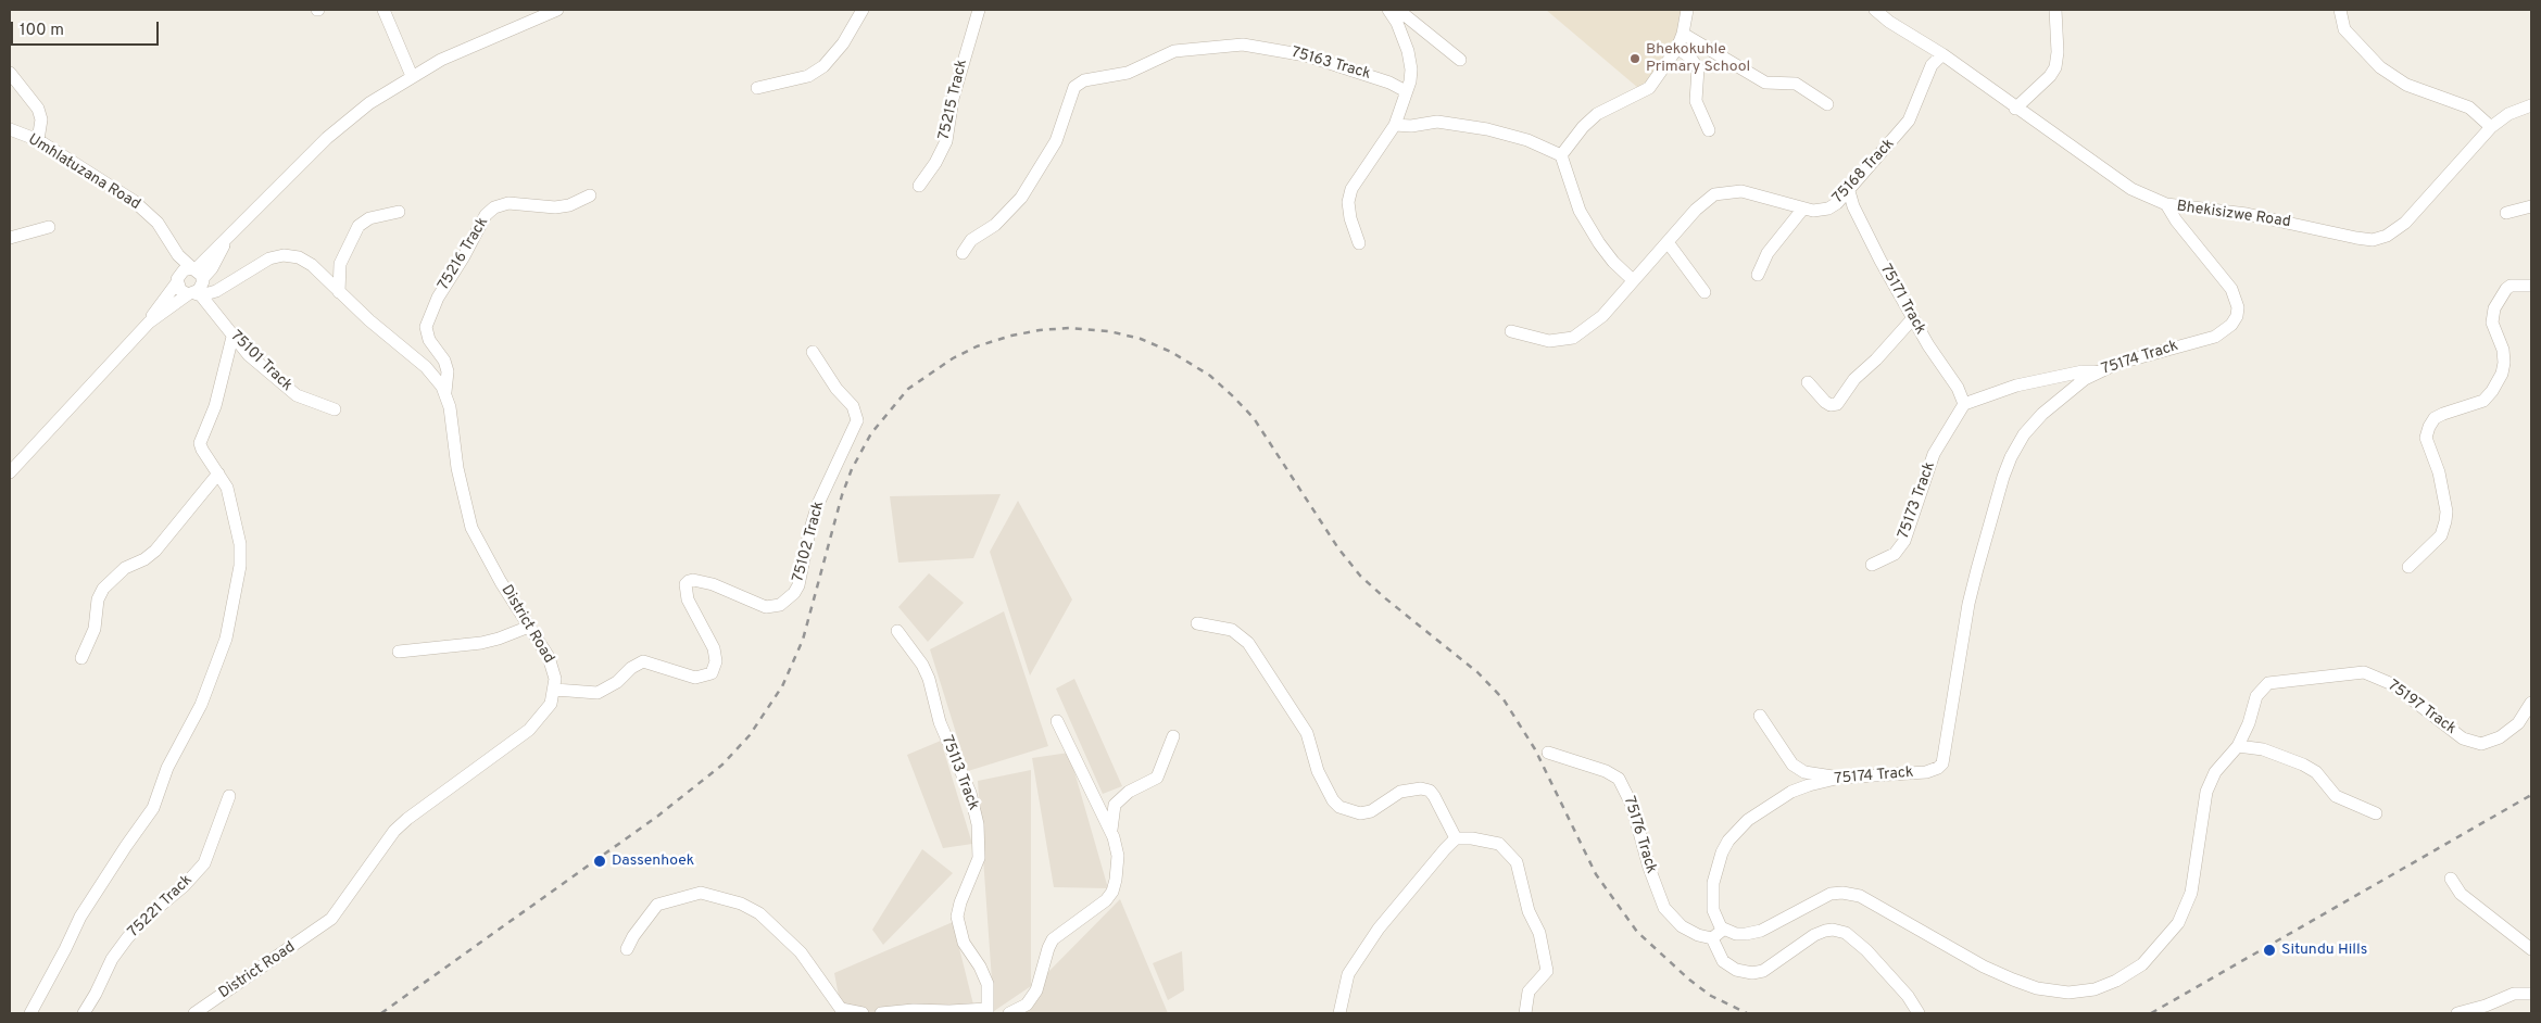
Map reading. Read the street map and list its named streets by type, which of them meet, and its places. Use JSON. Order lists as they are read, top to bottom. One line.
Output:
{"streets":{"street":["75163 Track","75215 Track","75168 Track","Umhlatuzana Road","Bhekisizwe Road","75216 Track","75171 Track","75174 Track","75101 Track","75173 Track","75102 Track","District Road","75197 Track","75113 Track","75176 Track","75221 Track"]},"crossings":[["75168 Track","Bhekisizwe Road"],["75168 Track","75171 Track"],["Umhlatuzana Road","75101 Track"],["Umhlatuzana Road","District Road"],["Bhekisizwe Road","75174 Track"],["75216 Track","District Road"],["75171 Track","75173 Track"],["75101 Track","District Road"],["75102 Track","District Road"]],"places":["Bhekokuhle Primary School","Dassenhoek","Situndu Hills"],"scale_bar":"100 m"}
